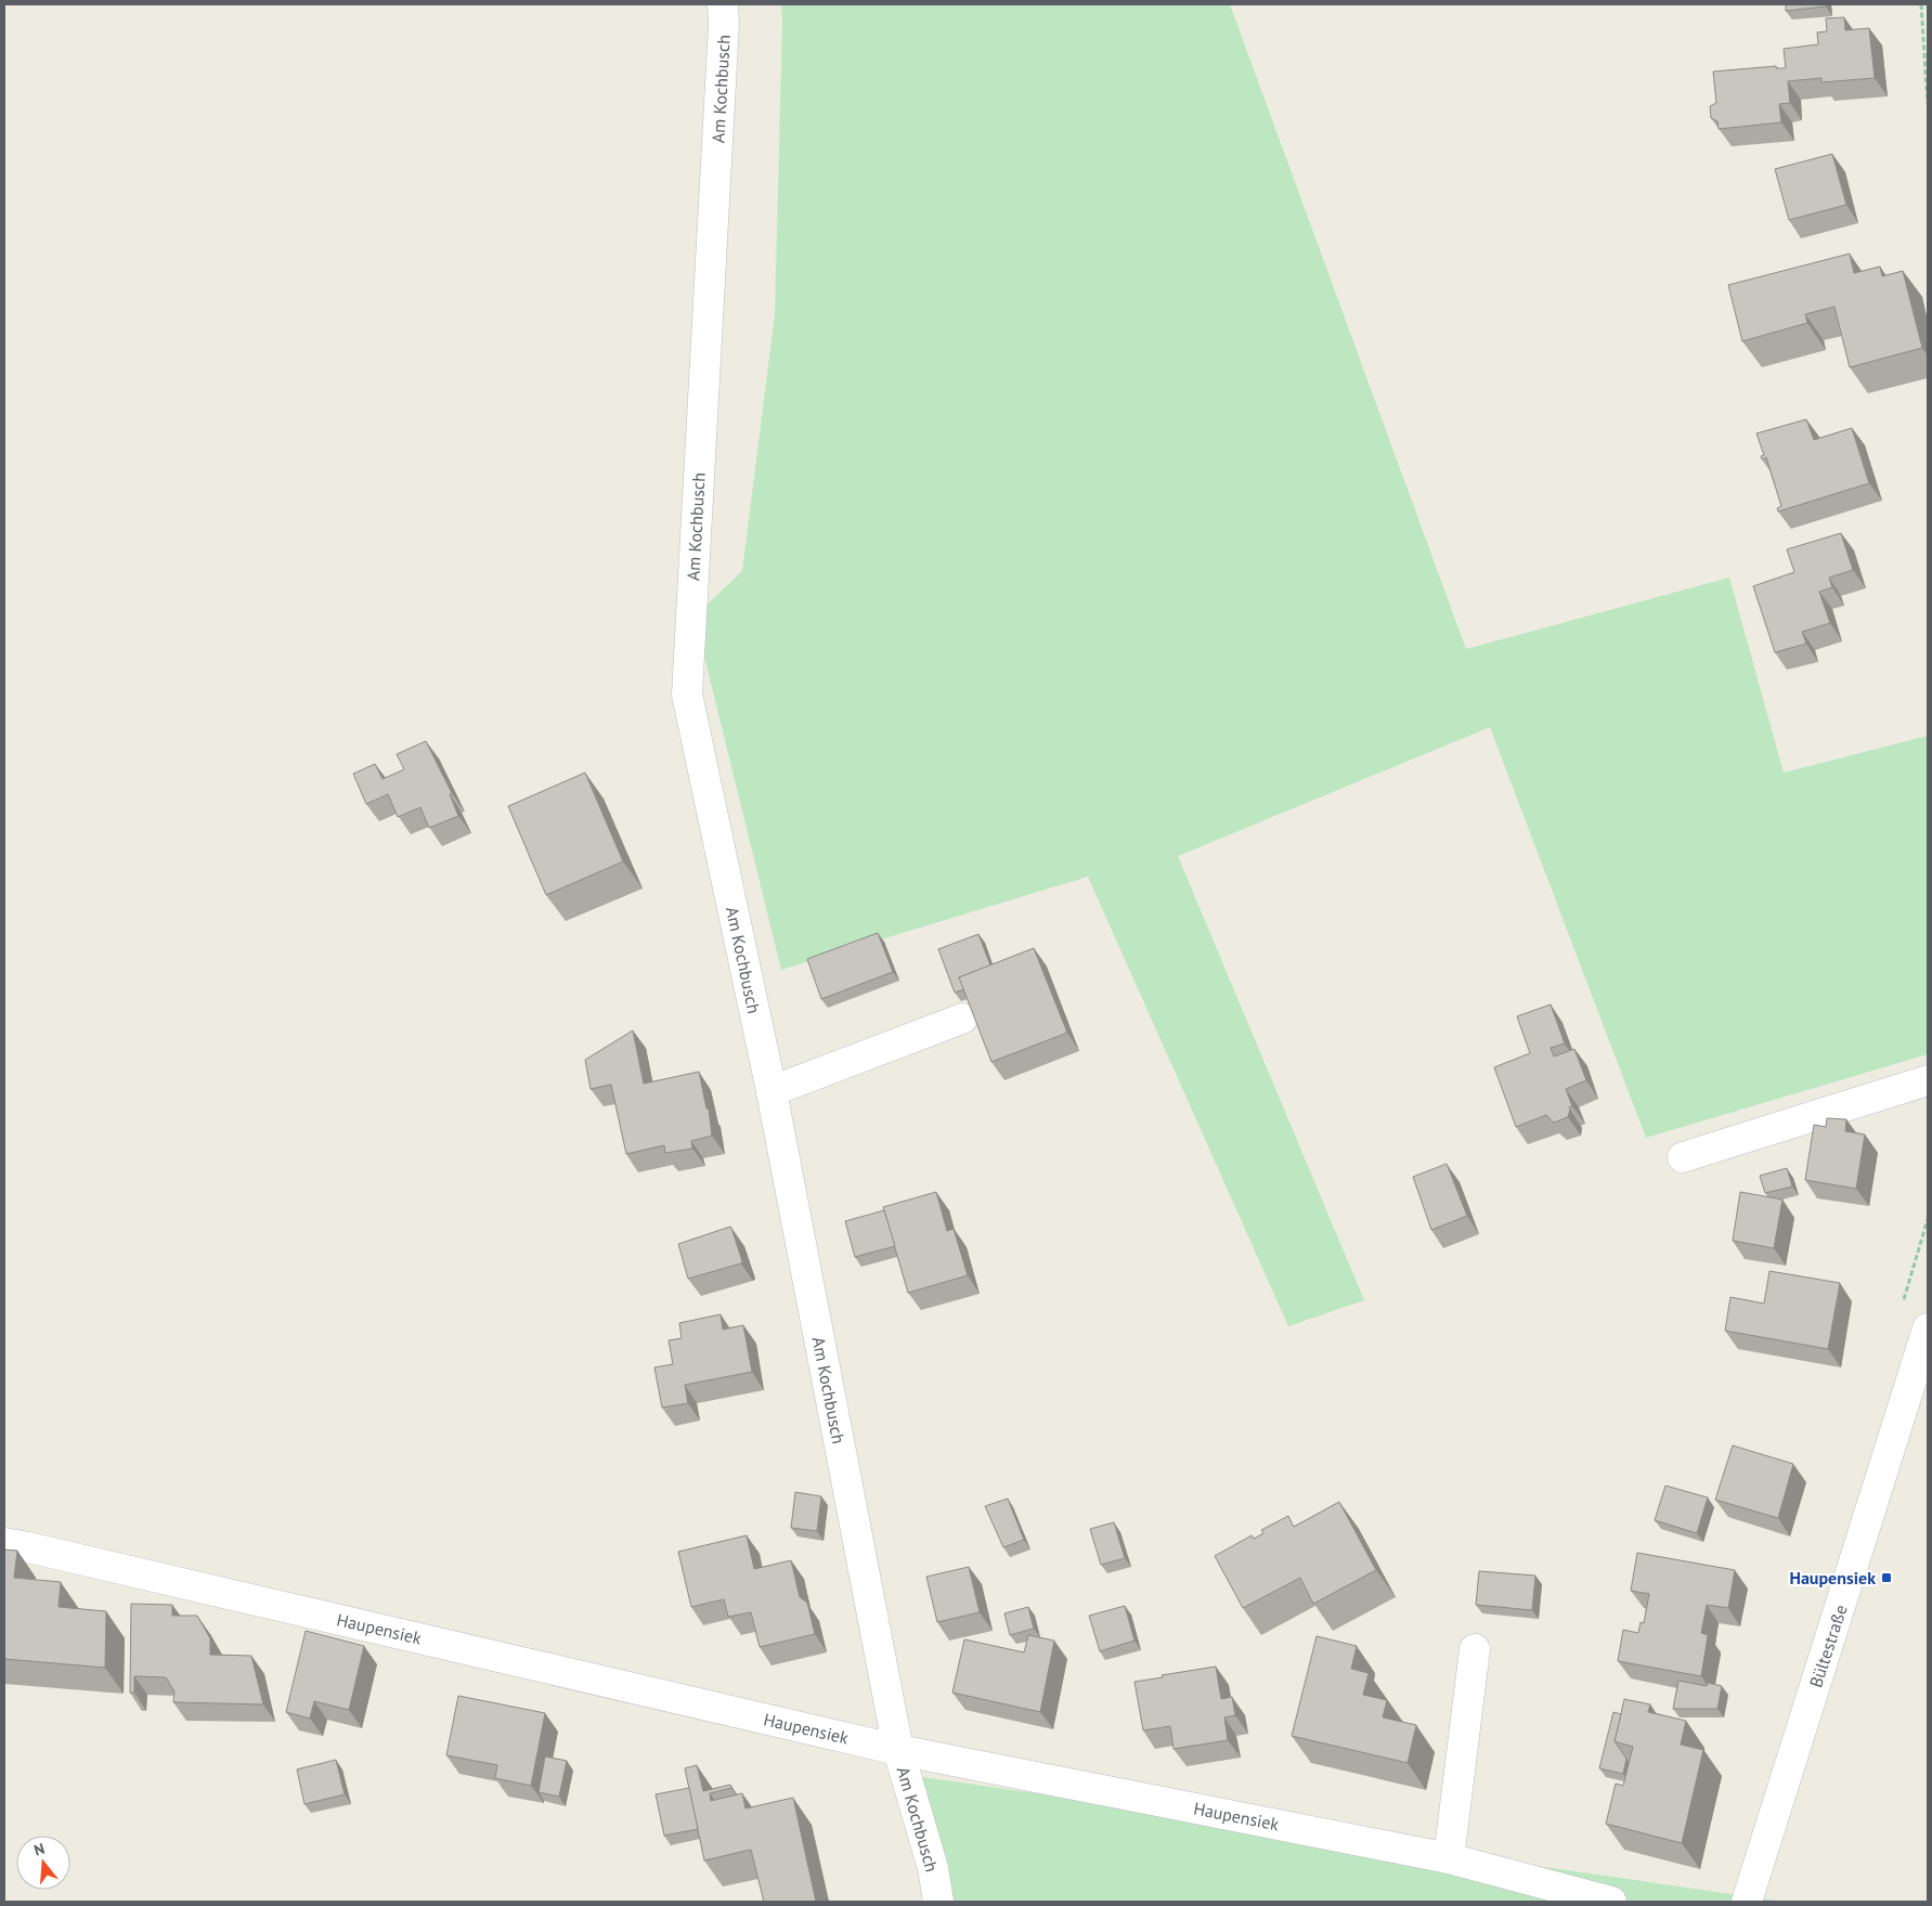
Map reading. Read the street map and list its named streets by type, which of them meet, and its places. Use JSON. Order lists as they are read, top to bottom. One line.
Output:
{"streets":{"street":["Am Kochbusch","Haupensiek","Bültestraße"]},"crossings":[["Am Kochbusch","Haupensiek"]],"places":{"transit":["Haupensiek"]},"north":"top"}
